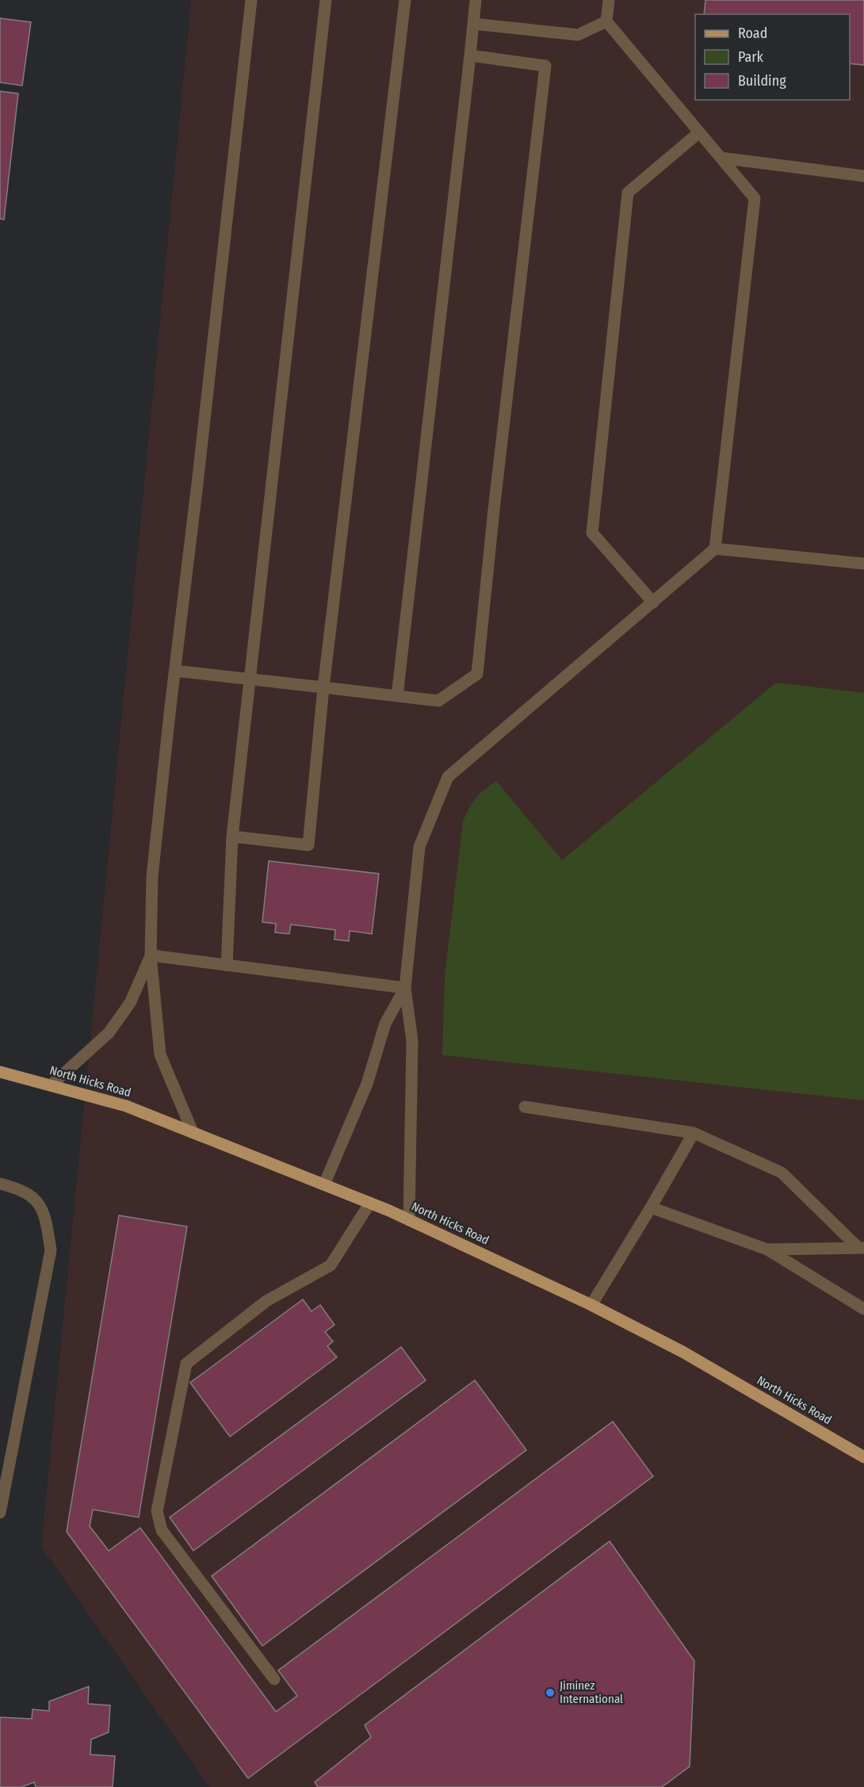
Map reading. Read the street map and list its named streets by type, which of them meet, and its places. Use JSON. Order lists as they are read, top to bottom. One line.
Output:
{"streets":{"main road":["North Hicks Road"]},"places":["Jiminez International"],"legend":["Road","Park","Building"]}
